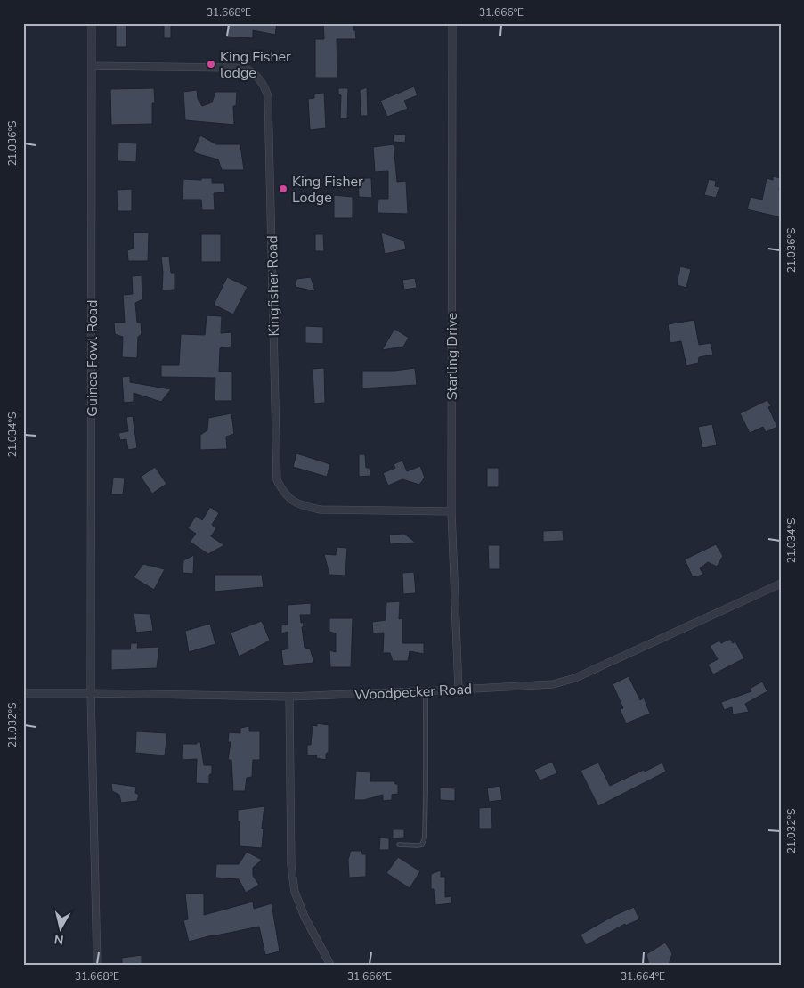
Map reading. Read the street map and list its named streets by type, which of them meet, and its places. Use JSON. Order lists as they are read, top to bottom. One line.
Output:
{"streets":{"street":["Kingfisher Road","Starling Drive","Guinea Fowl Road","Woodpecker Road"]},"crossings":[["Kingfisher Road","Starling Drive"],["Kingfisher Road","Guinea Fowl Road"],["Starling Drive","Woodpecker Road"],["Guinea Fowl Road","Woodpecker Road"]],"places":["King Fisher lodge","King Fisher Lodge"],"north":"bottom","coordinates":["31.668°E","31.666°E","21.036°S","21.034°S","21.032°S","31.664°E"]}
